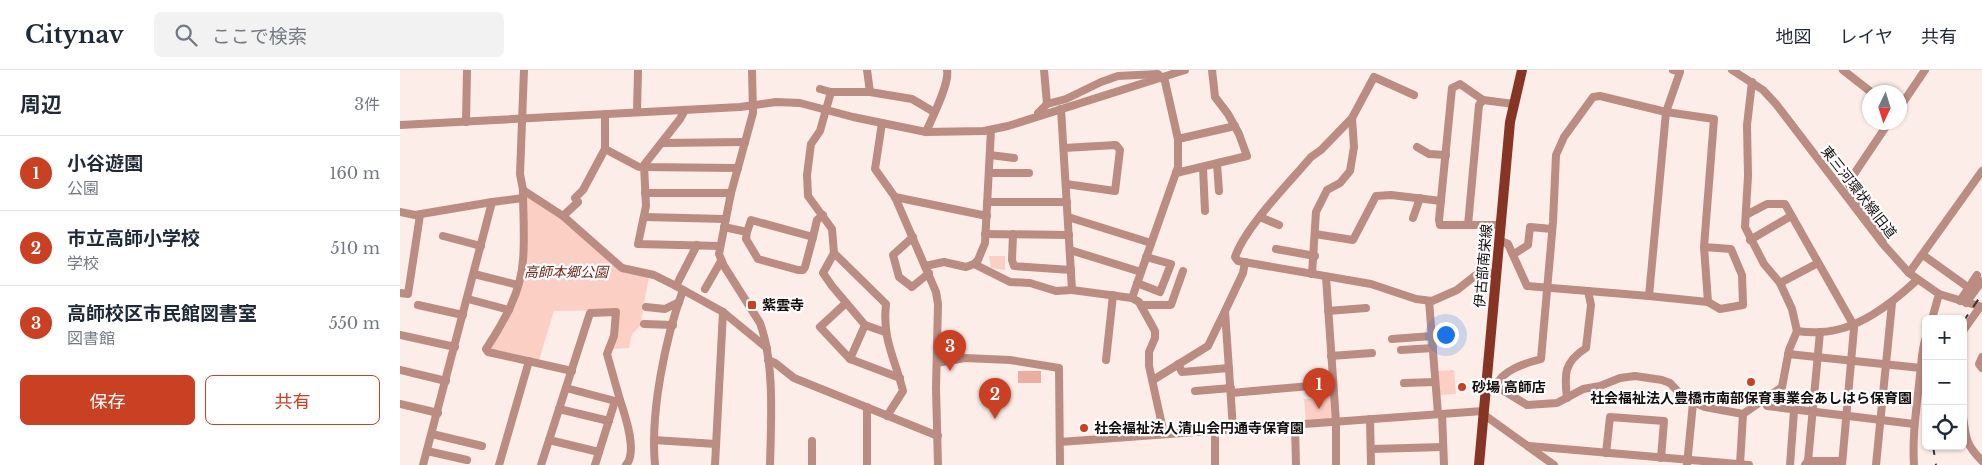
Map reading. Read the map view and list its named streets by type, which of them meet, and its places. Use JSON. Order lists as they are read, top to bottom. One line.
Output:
{"streets":{"main road":["伊古部南栄線"],"street":["東三河環状線旧道"]},"parks":["高師本郷公園"],"places":{"transit":["紫雲寺"],"other":["社会福祉法人豊橋市南部保育事業会あしはら保育園","砂場 高師店","社会福祉法人清山会円通寺保育園"]},"north":"bottom","page":{"header":"Citynav","search":"ここで検索","nav":["地図","レイヤ","共有"],"heading":["周辺","3件"],"list":[{"mark":"1","name":"小谷遊園","note":"公園","value":"160 m"},{"mark":"2","name":"市立高師小学校","note":"学校","value":"510 m"},{"mark":"3","name":"高師校区市民館図書室","note":"図書館","value":"550 m"}],"map_buttons":["+","−"],"pins":["3","1","2"],"buttons":["保存","共有"]}}
